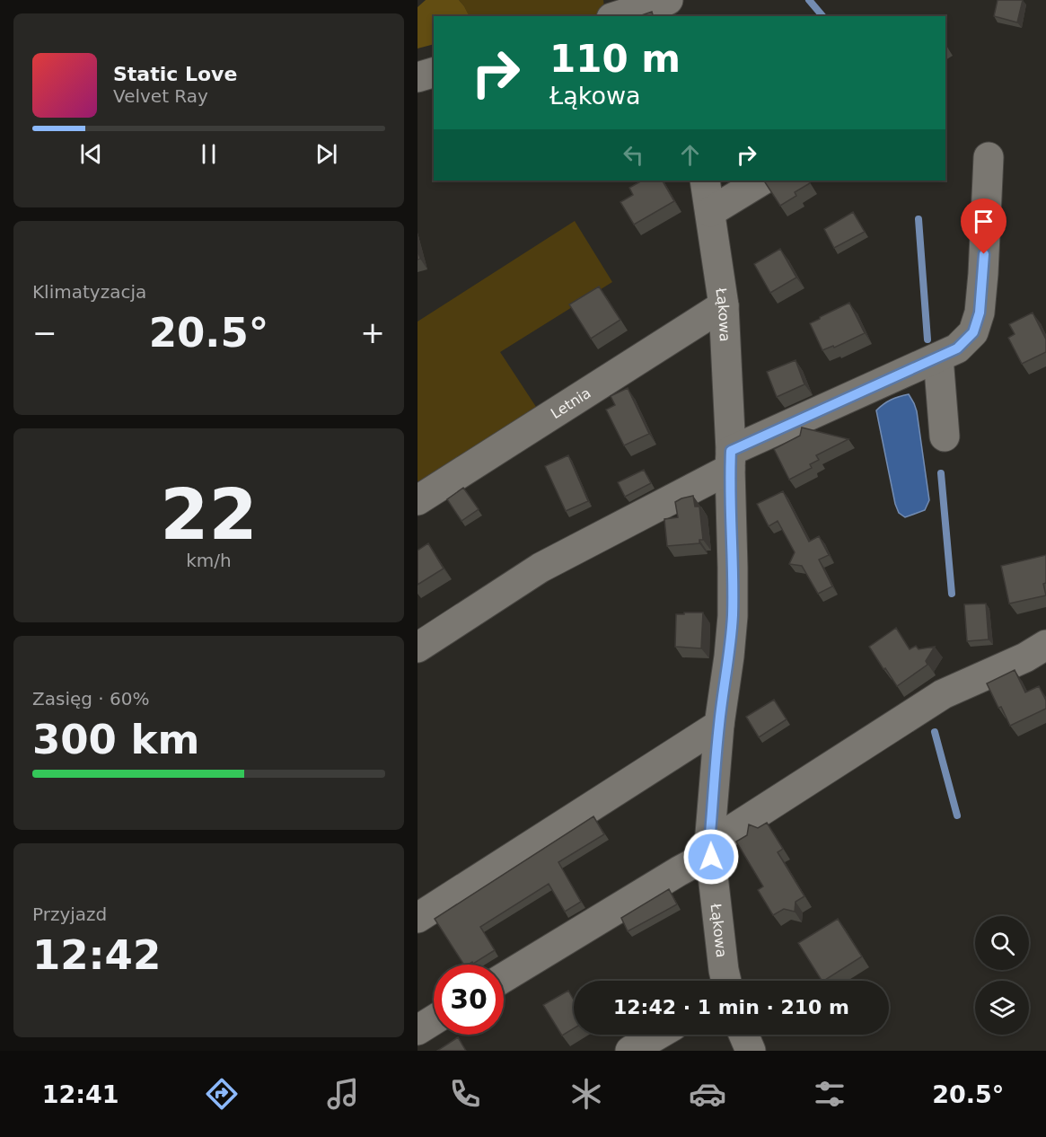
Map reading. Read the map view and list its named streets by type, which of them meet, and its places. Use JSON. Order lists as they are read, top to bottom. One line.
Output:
{"streets":{"street":["Łąkowa","Letnia"]},"crossings":[["Łąkowa","Letnia"]],"page":{"turn":["110 m","Łąkowa"],"song":["Static Love","Velvet Ray"],"tile":["Klimatyzacja",["22","km/h"],["Zasięg · 60%","300 km"],["Przyjazd","12:42"]],"heat":["−","20.5°","+"],"limit":"30","trip":"12:42 · 1 min · 210 m","tabs":["12:41","20.5°"]}}
